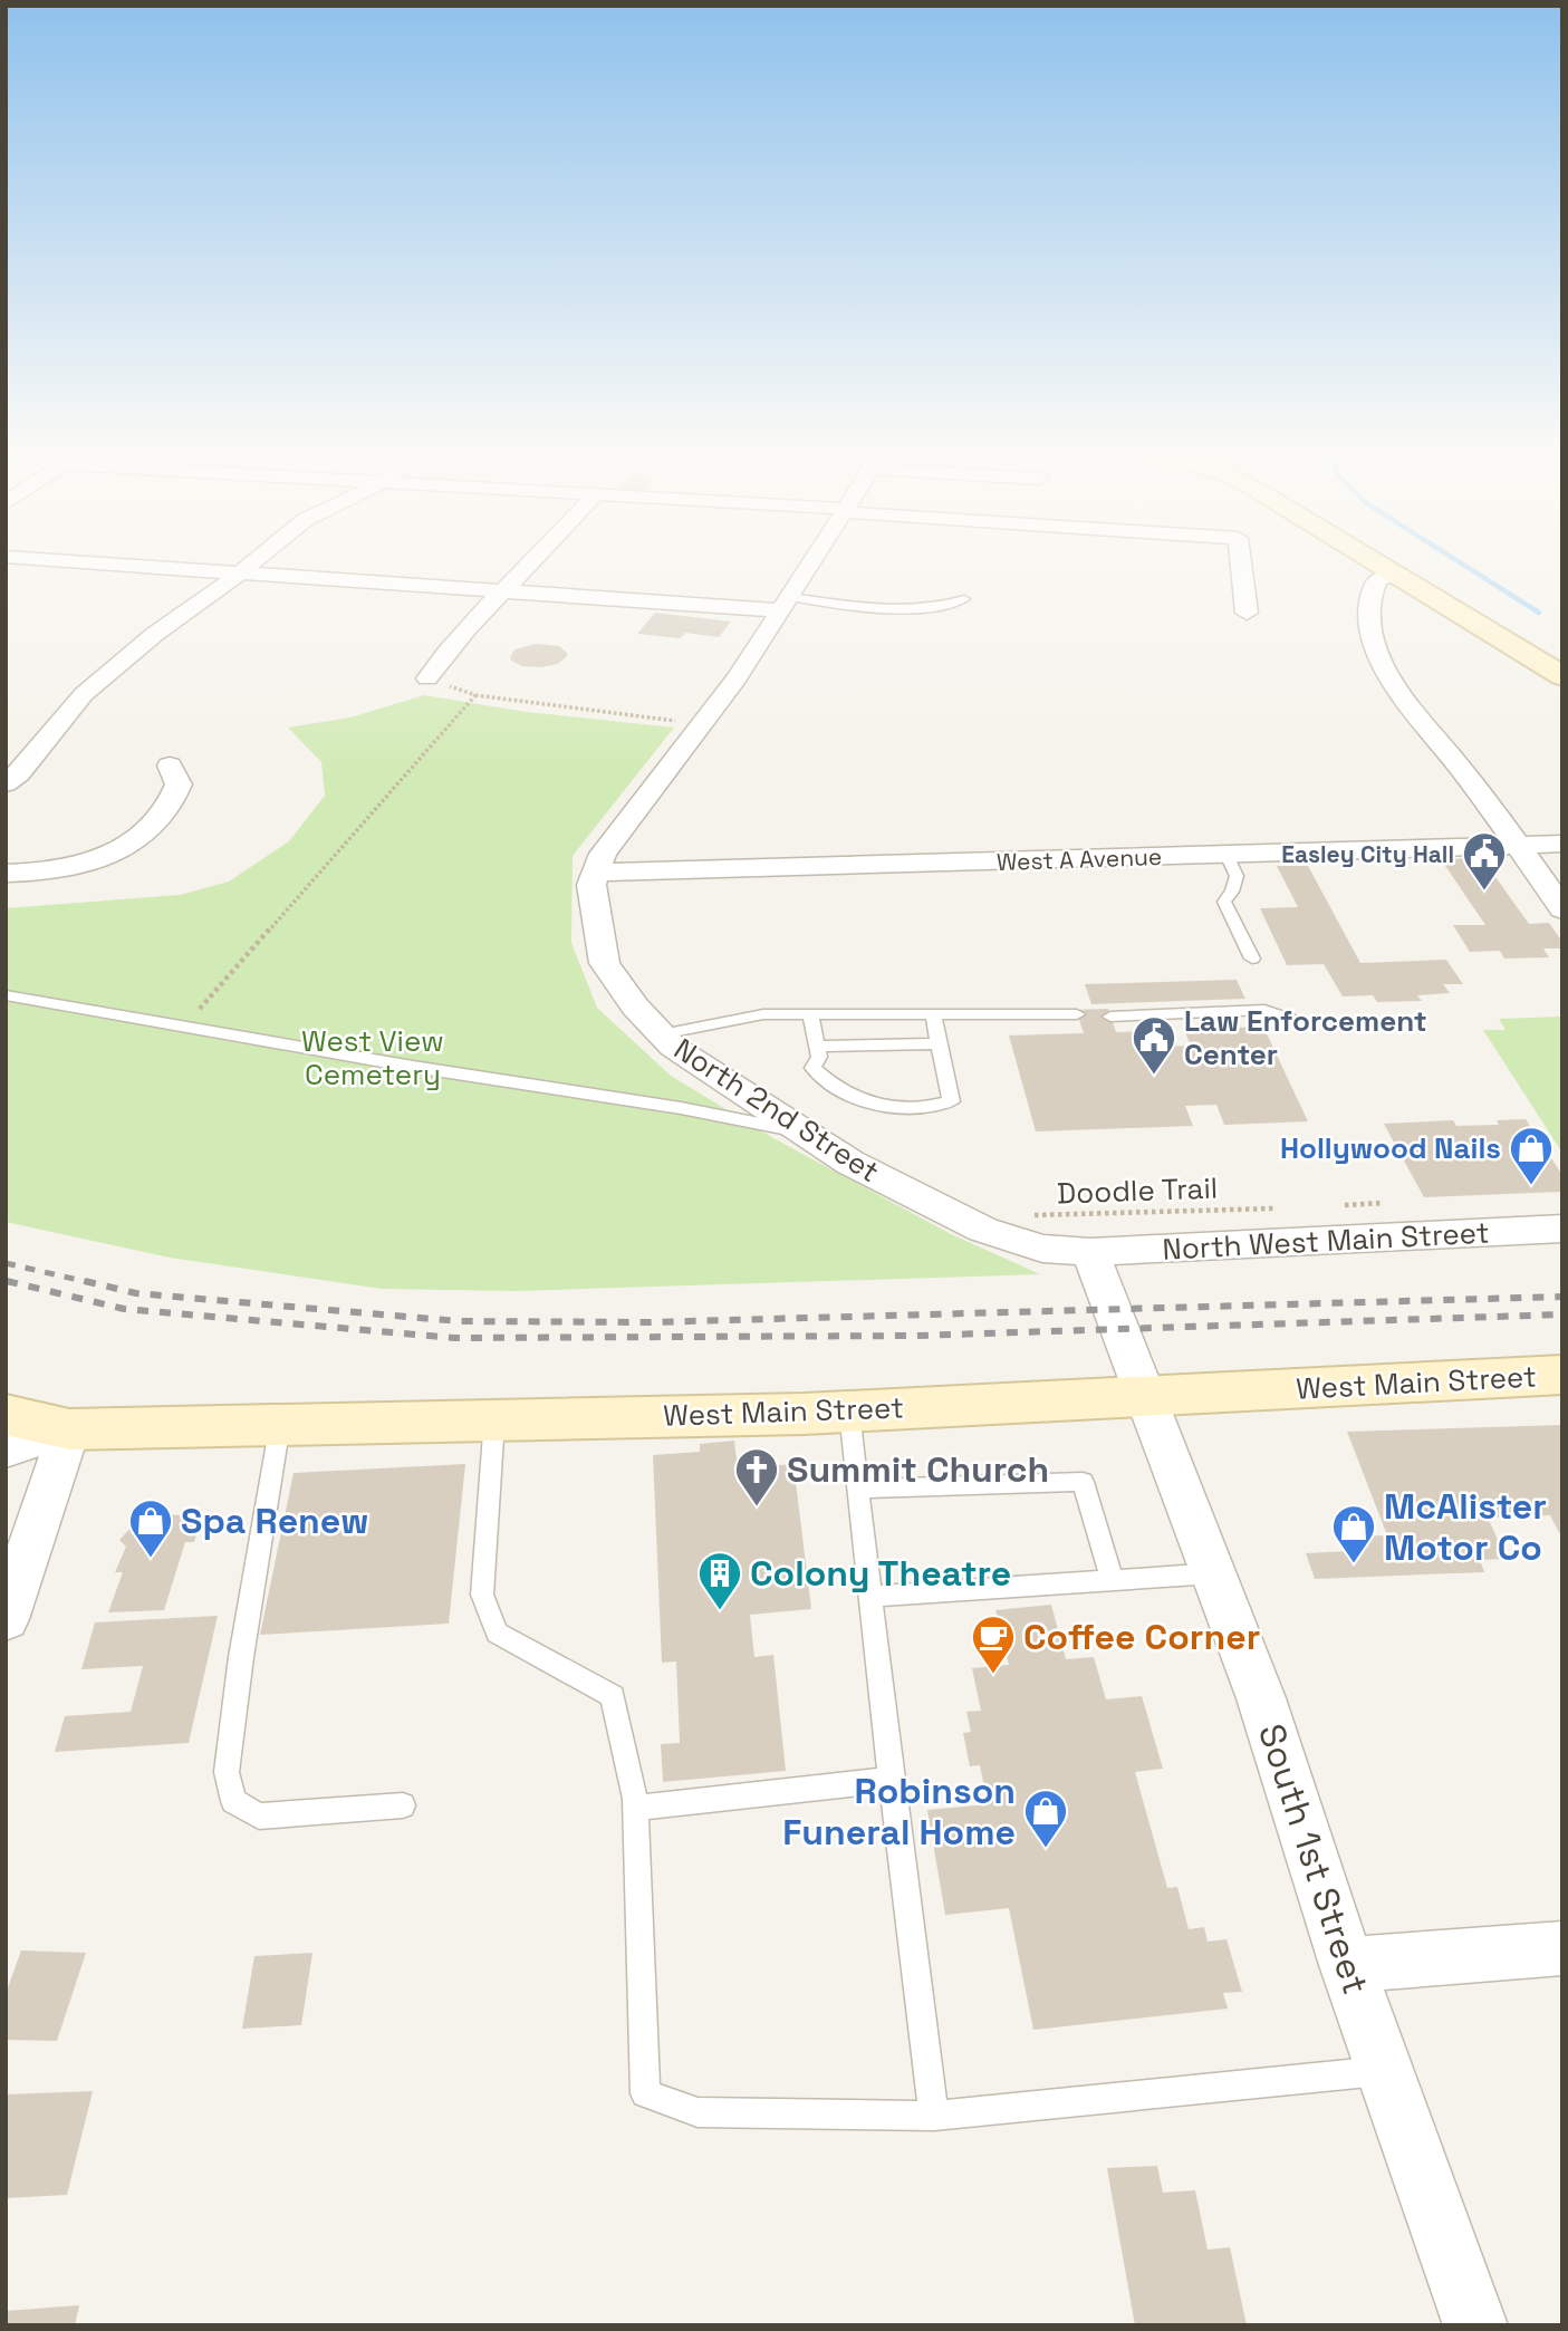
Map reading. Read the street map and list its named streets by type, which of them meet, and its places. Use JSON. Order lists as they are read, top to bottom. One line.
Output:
{"streets":{"main road":["West Main Street"],"street":["West A Avenue","North 2nd Street","North West Main Street","South 1st Street"],"path":["Doodle Trail"]},"crossings":[["West A Avenue","North 2nd Street"],["North 2nd Street","North West Main Street"],["West Main Street","South 1st Street"]],"parks":["West View Cemetery"],"places":{"public building":["Easley City Hall","Law Enforcement Center"],"shop":["Hollywood Nails","Spa Renew","McAlister Motor Co","Robinson Funeral Home"],"church":["Summit Church"],"building":["Colony Theatre"],"cafe":["Coffee Corner"]}}
